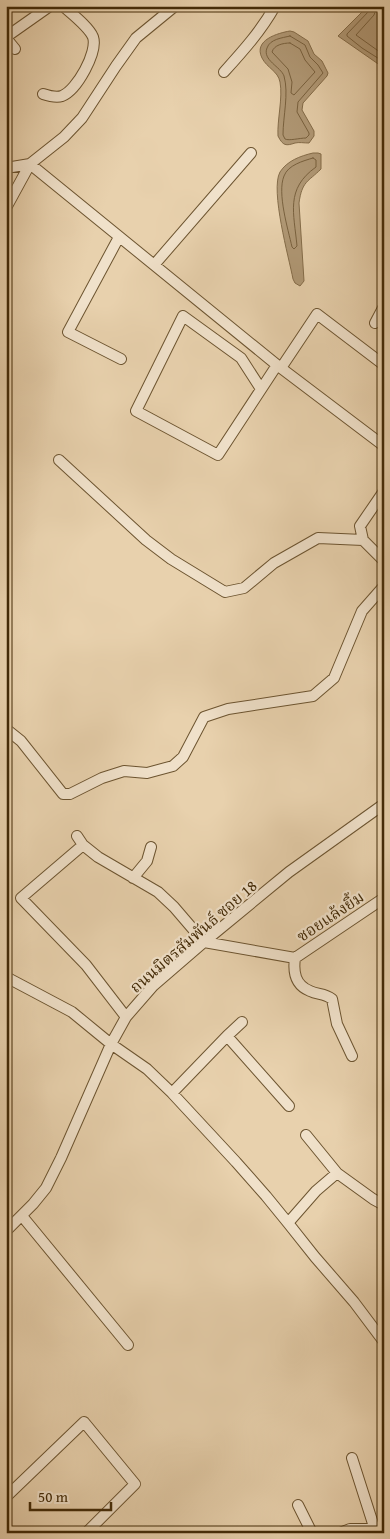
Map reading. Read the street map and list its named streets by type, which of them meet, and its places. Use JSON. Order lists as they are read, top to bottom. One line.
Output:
{"streets":{"street":["ซอยแล้งยิ้ม","ถนนมิตรสัมพันธ์ ซอย 18"]},"crossings":[["ซอยแล้งยิ้ม","ถนนมิตรสัมพันธ์ ซอย 18"]],"scale_bar":"50 m"}
